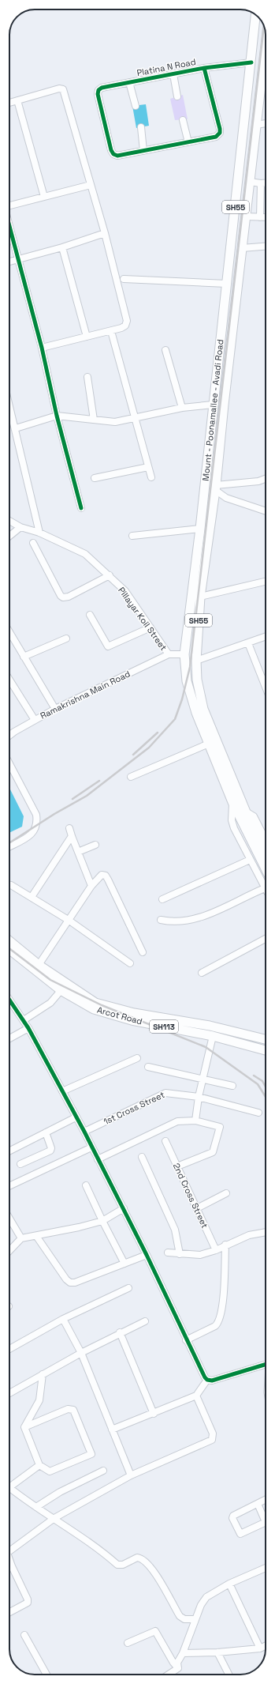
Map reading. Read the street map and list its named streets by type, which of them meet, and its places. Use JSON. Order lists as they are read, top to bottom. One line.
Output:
{"streets":{"main road":["SH55","Mount - Poonamallee - Avadi Road","Arcot Road","SH113"],"street":["Platina N Road","Pillayar Koil Street","Ramakrishna Main Road","1st Cross Street","2nd Cross Street"]},"crossings":[["SH55","Mount - Poonamallee - Avadi Road"],["Pillayar Koil Street","Ramakrishna Main Road"]]}
